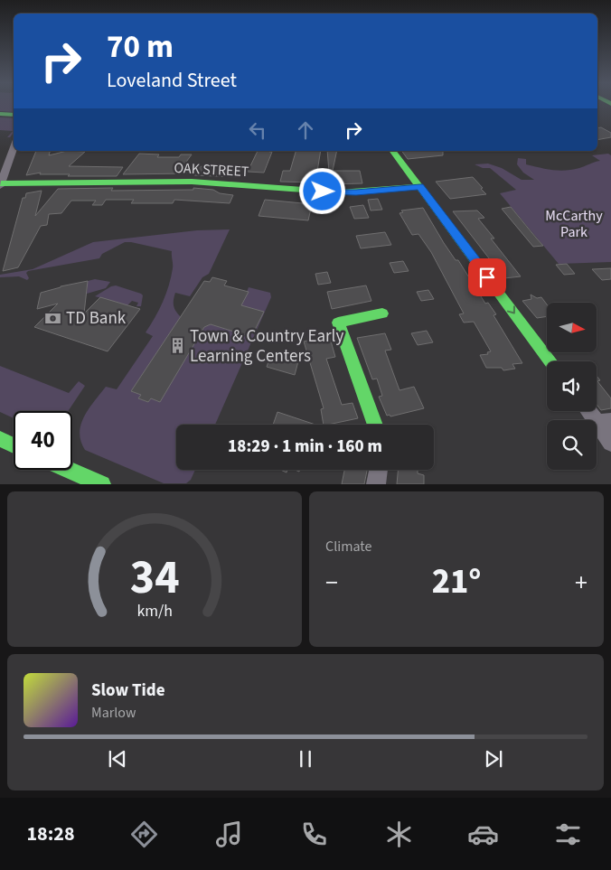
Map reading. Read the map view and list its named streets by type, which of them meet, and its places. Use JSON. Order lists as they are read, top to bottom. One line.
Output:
{"streets":{"street":["OAK STREET"]},"parks":["McCarthy Park"],"places":{"bank":["TD Bank"],"building":["Town & Country Early Learning Centers"]},"north":"right","page":{"turn":["70 m","Loveland Street"],"limit":"40","trip":"18:29 · 1 min · 160 m","tile":"Climate","heat":["−","21°","+"],"song":["Slow Tide","Marlow"],"tabs":"18:28","gauge":["34","km/h"]}}
